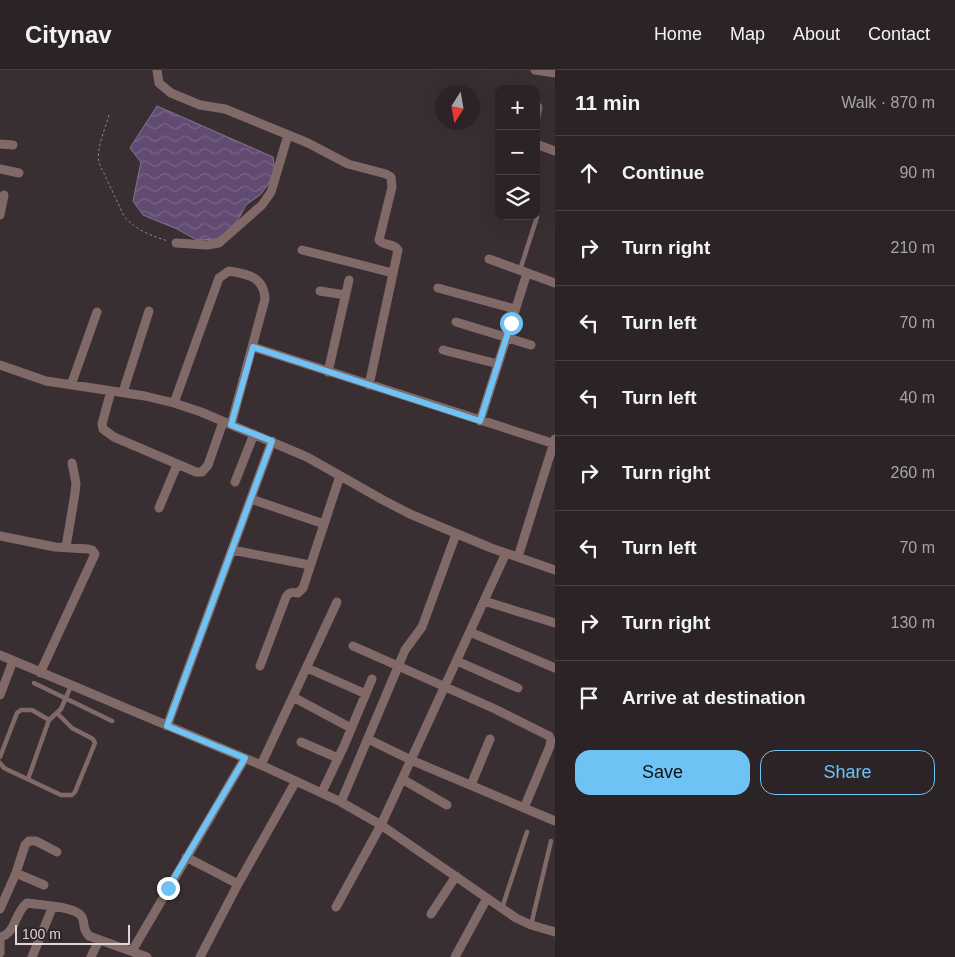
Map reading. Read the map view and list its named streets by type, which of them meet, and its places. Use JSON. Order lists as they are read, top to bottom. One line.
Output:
{"scale_bar":"100 m","north":"bottom","page":{"header":"Citynav","nav":["Home","Map","About","Contact"],"heading":["11 min","Walk · 870 m"],"map_buttons":["+","−"],"list":[["Continue","90 m"],["Turn right","210 m"],["Turn left","70 m"],["Turn left","40 m"],["Turn right","260 m"],["Turn left","70 m"],["Turn right","130 m"],"Arrive at destination"],"buttons":["Save","Share"],"scale":"100 m"}}
